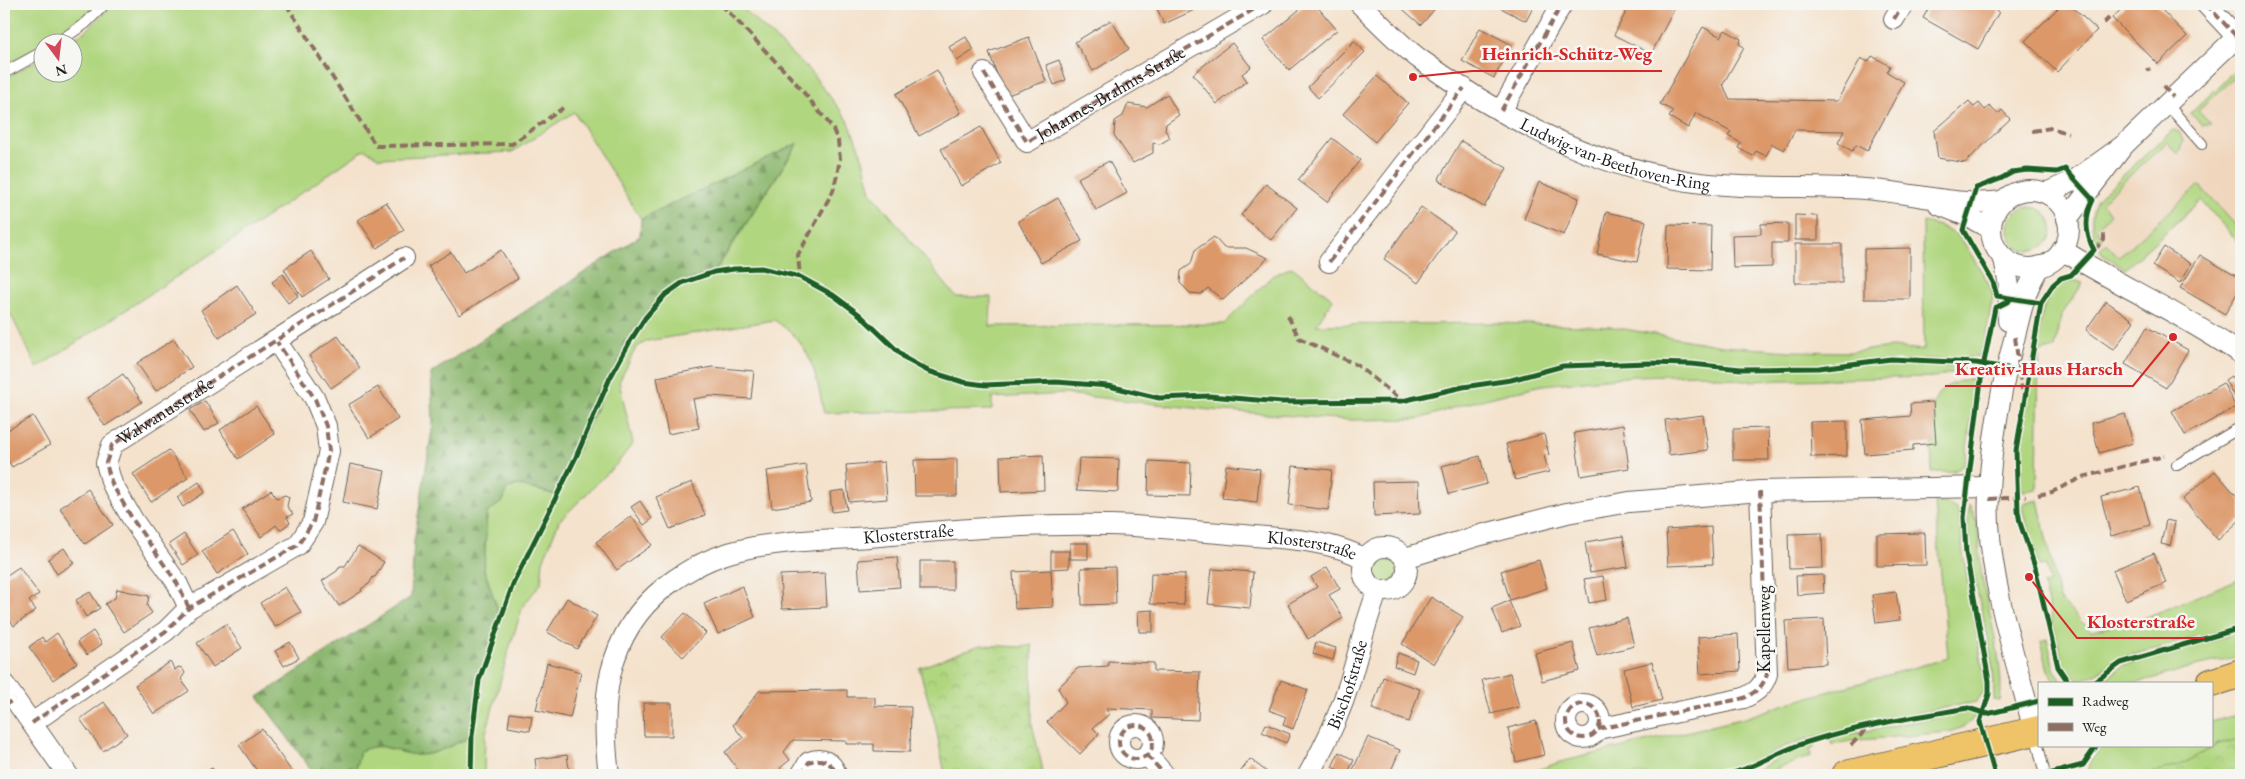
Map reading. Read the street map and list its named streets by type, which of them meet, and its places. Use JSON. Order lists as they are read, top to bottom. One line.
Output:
{"streets":{"street":["Johannes-Brahms-Straße","Ludwig-van-Beethoven-Ring","Walwanusstraße","Klosterstraße","Kapellenweg","Bischofstraße"]},"crossings":[["Klosterstraße","Bischofstraße"]],"places":["Heinrich-Schütz-Weg","Kreativ-Haus Harsch","Klosterstraße"],"legend":["Radweg","Weg"],"north":"bottom"}
